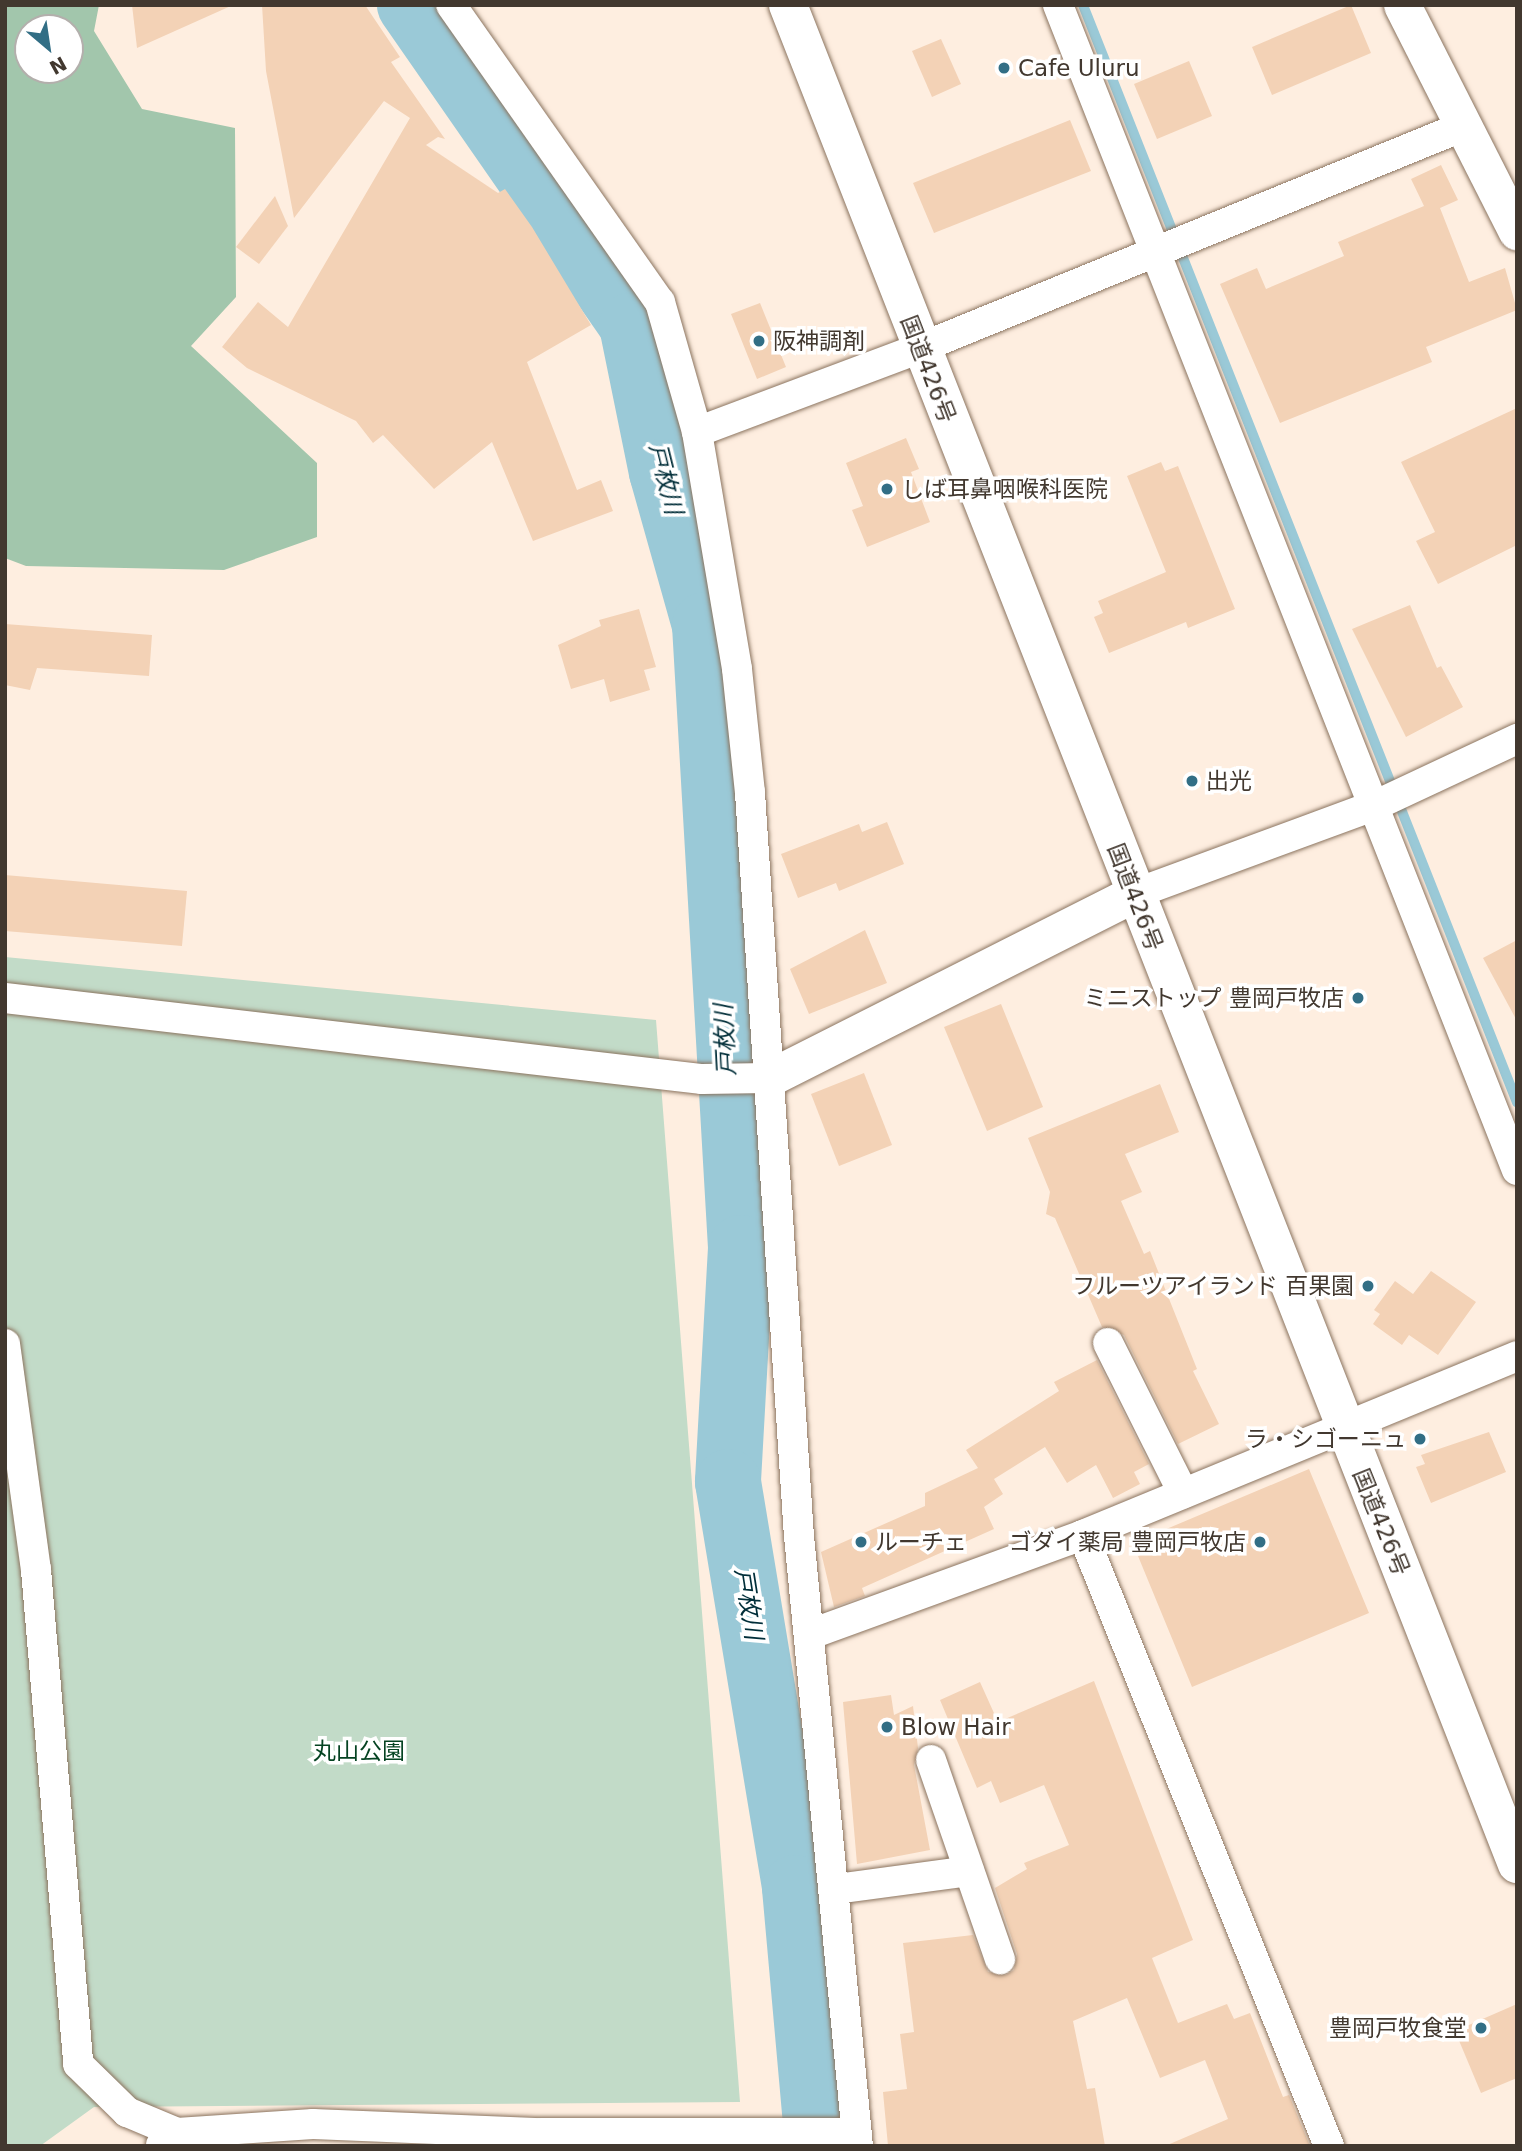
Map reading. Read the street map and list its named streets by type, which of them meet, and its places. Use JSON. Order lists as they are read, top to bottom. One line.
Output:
{"streets":{"highway":["国道426号"]},"water":["戸枚川"],"parks":["丸山公園"],"places":["Cafe Uluru","阪神調剤","しば耳鼻咽喉科医院","出光","ミニストップ 豊岡戸牧店","フルーツアイランド 百果園","ラ・シゴーニュ","ルーチェ","ゴダイ薬局 豊岡戸牧店","Blow Hair","豊岡戸牧食堂"],"north":"bottom right"}
